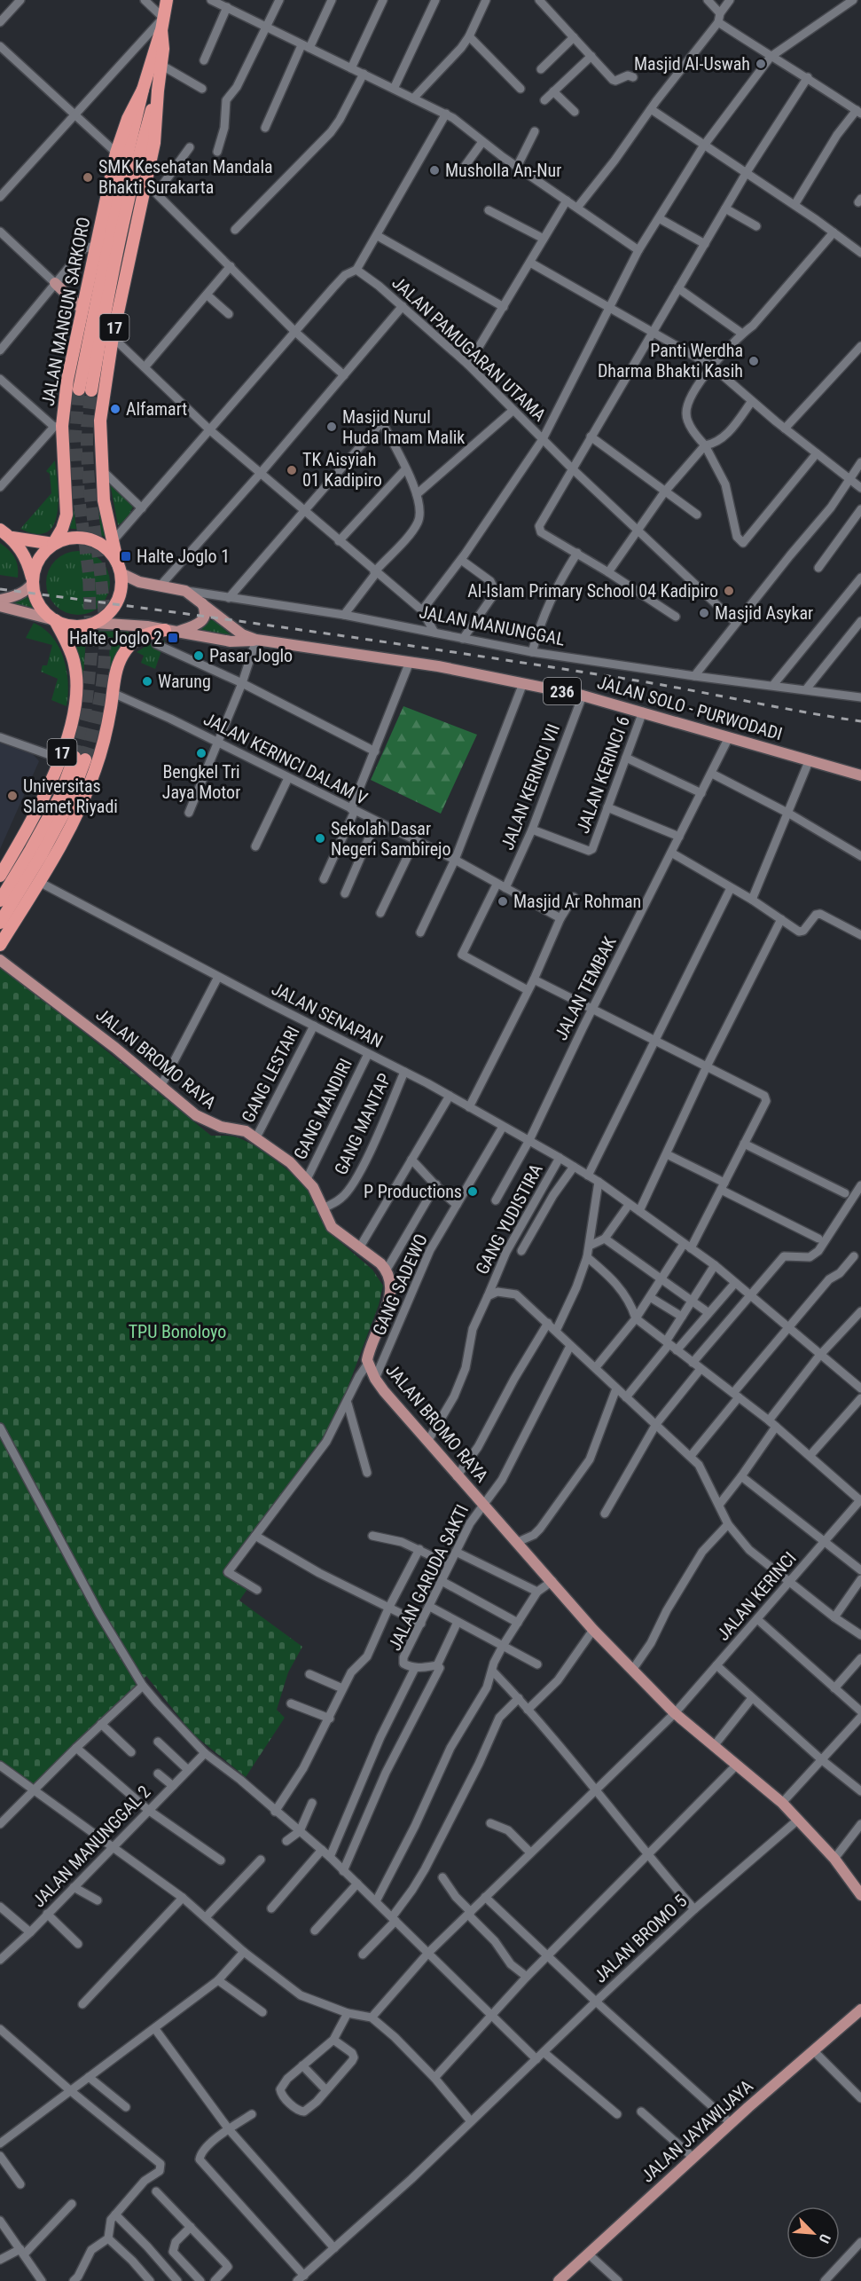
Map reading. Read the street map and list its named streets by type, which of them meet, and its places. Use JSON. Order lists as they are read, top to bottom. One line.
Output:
{"streets":{"highway":["JALAN MANGUN SARKORO","17"],"main road":["JALAN MANUNGGAL","236","JALAN SOLO - PURWODADI","JALAN BROMO RAYA","JALAN JAYAWIJAYA"],"street":["JALAN PAMUGARAN UTAMA","JALAN KERINCI DALAM V","JALAN KERINCI 6","JALAN KERINCI VII","JALAN TEMBAK","JALAN SENAPAN","GANG LESTARI","GANG MANDIRI","GANG MANTAP","GANG YUDISTIRA","GANG SADEWO","JALAN GARUDA SAKTI","JALAN KERINCI","JALAN MANUNGGAL 2","JALAN BROMO 5"]},"crossings":[["JALAN MANGUN SARKORO","17"],["JALAN MANGUN SARKORO","JALAN MANUNGGAL"],["JALAN MANGUN SARKORO","JALAN SOLO - PURWODADI"],["17","JALAN MANUNGGAL"],["17","JALAN SOLO - PURWODADI"],["17","JALAN KERINCI DALAM V"],["17","JALAN SENAPAN"],["JALAN MANUNGGAL","JALAN SOLO - PURWODADI"],["JALAN SOLO - PURWODADI","JALAN KERINCI 6"],["JALAN SOLO - PURWODADI","JALAN KERINCI VII"],["JALAN SOLO - PURWODADI","JALAN TEMBAK"],["JALAN KERINCI DALAM V","JALAN KERINCI VII"],["JALAN KERINCI 6","JALAN KERINCI VII"],["JALAN TEMBAK","JALAN SENAPAN"],["JALAN SENAPAN","GANG LESTARI"],["JALAN SENAPAN","GANG MANDIRI"],["JALAN SENAPAN","GANG MANTAP"],["JALAN SENAPAN","GANG YUDISTIRA"],["JALAN SENAPAN","GANG SADEWO"],["JALAN BROMO RAYA","GANG LESTARI"],["JALAN BROMO RAYA","GANG MANDIRI"],["JALAN BROMO RAYA","GANG MANTAP"],["JALAN BROMO RAYA","GANG YUDISTIRA"],["JALAN BROMO RAYA","GANG SADEWO"],["JALAN BROMO RAYA","JALAN GARUDA SAKTI"],["JALAN BROMO RAYA","JALAN KERINCI"],["JALAN BROMO RAYA","JALAN BROMO 5"],["JALAN KERINCI","JALAN BROMO 5"]],"parks":["TPU Bonoloyo"],"places":{"other":["Masjid Al-Uswah","Musholla An-Nur","SMK Kesehatan Mandala Bhakti Surakarta","Panti Werdha Dharma Bhakti Kasih","Alfamart","Masjid Nurul Huda Imam Malik","TK Aisyiah 01 Kadipiro","Al-Islam Primary School 04 Kadipiro","Masjid Asykar","Pasar Joglo","Warung","Bengkel Tri Jaya Motor","Universitas Slamet Riyadi","Sekolah Dasar Negeri Sambirejo","Masjid Ar Rohman","P Productions"],"transit":["Halte Joglo 1","Halte Joglo 2"]},"north":"bottom right"}
